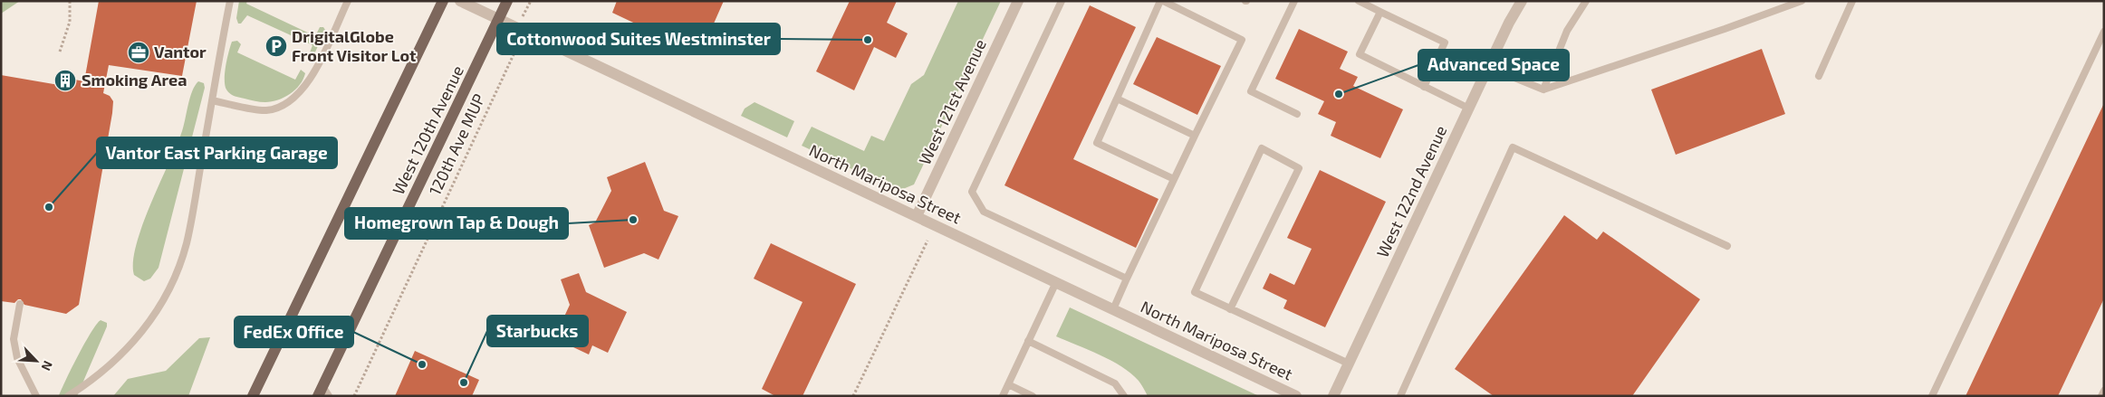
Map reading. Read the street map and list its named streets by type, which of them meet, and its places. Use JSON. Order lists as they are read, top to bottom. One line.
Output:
{"streets":{"main road":["West 120th Avenue"],"street":["West 121st Avenue","North Mariposa Street","West 122nd Avenue"],"path":["120th Ave MUP"]},"crossings":[["West 121st Avenue","North Mariposa Street"],["West 120th Avenue","North Mariposa Street"],["120th Ave MUP","North Mariposa Street"]],"places":{"other":["Cottonwood Suites Westminster","Advanced Space","Vantor East Parking Garage","Homegrown Tap & Dough","FedEx Office","Starbucks"],"parking":["DrigitalGlobe Front Visitor Lot"],"office":["Vantor"],"building":["Smoking Area"]},"north":"bottom right"}
